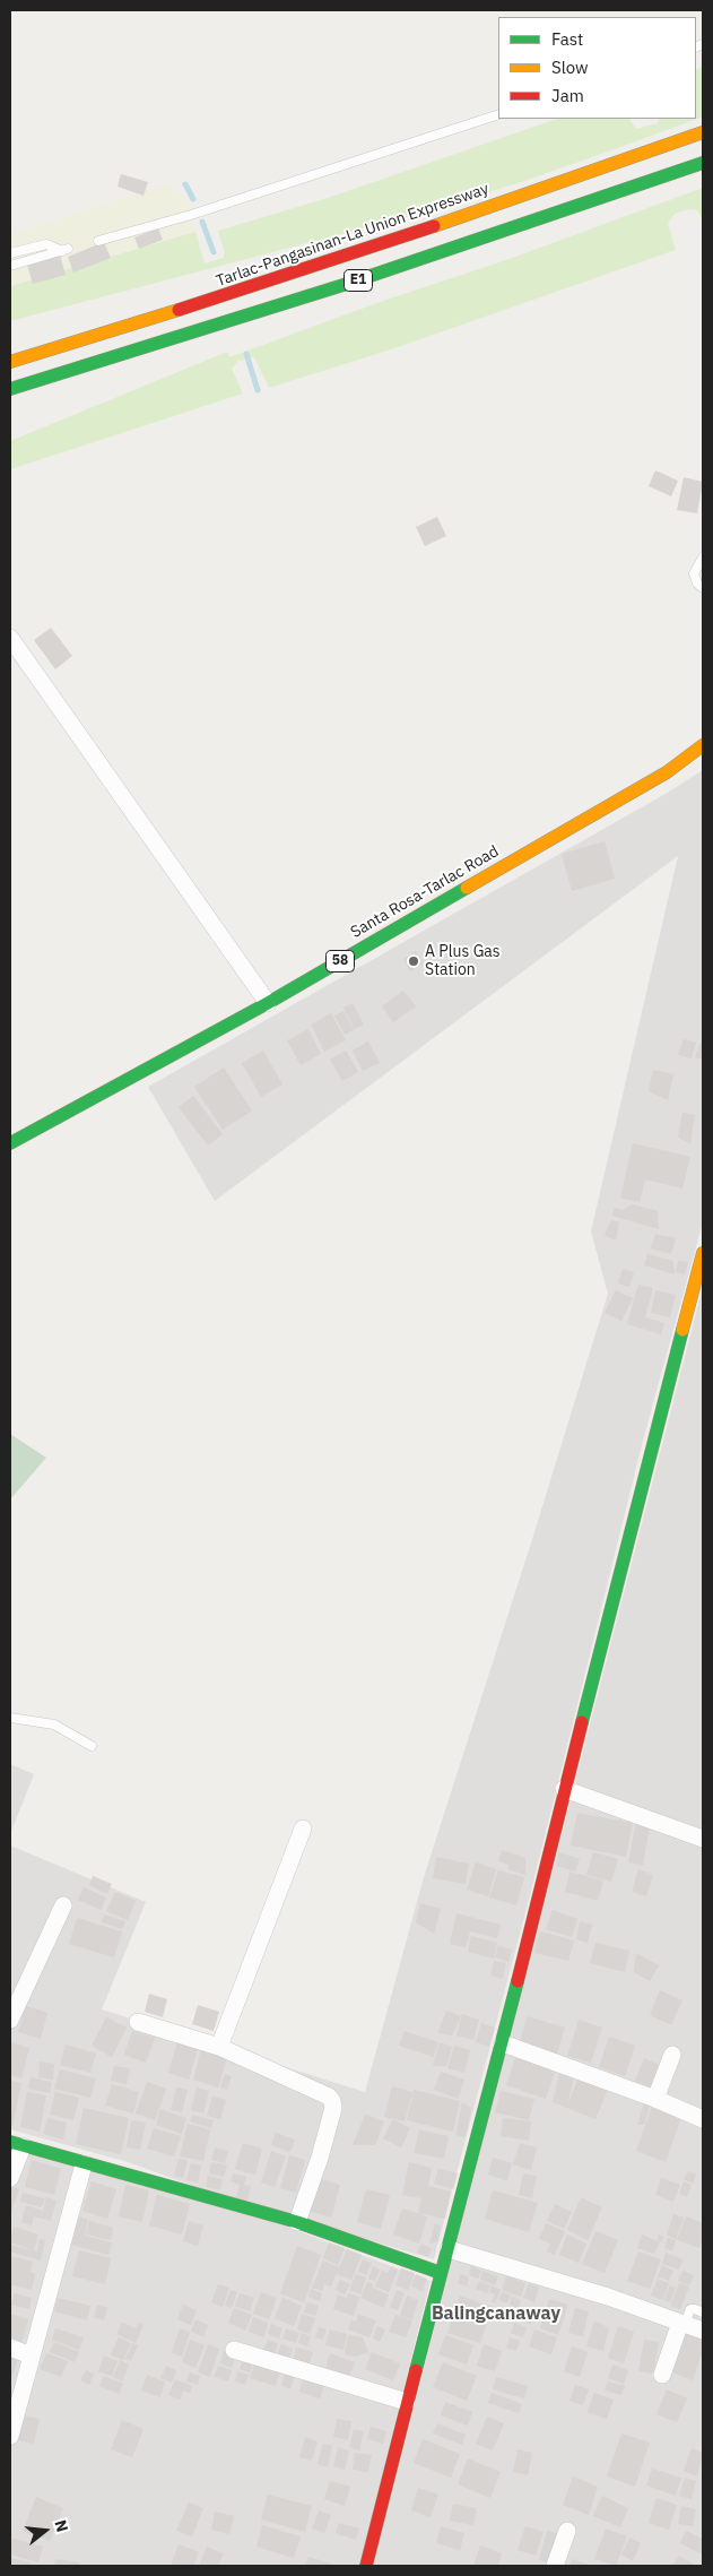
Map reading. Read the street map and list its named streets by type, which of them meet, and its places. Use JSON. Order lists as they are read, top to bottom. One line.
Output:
{"streets":{"main road":["Tarlac-Pangasinan-La Union Expressway","E1","Santa Rosa-Tarlac Road","58"]},"districts":["Balingcanaway"],"places":["A Plus Gas Station"],"legend":["Fast","Slow","Jam"],"north":"right"}
